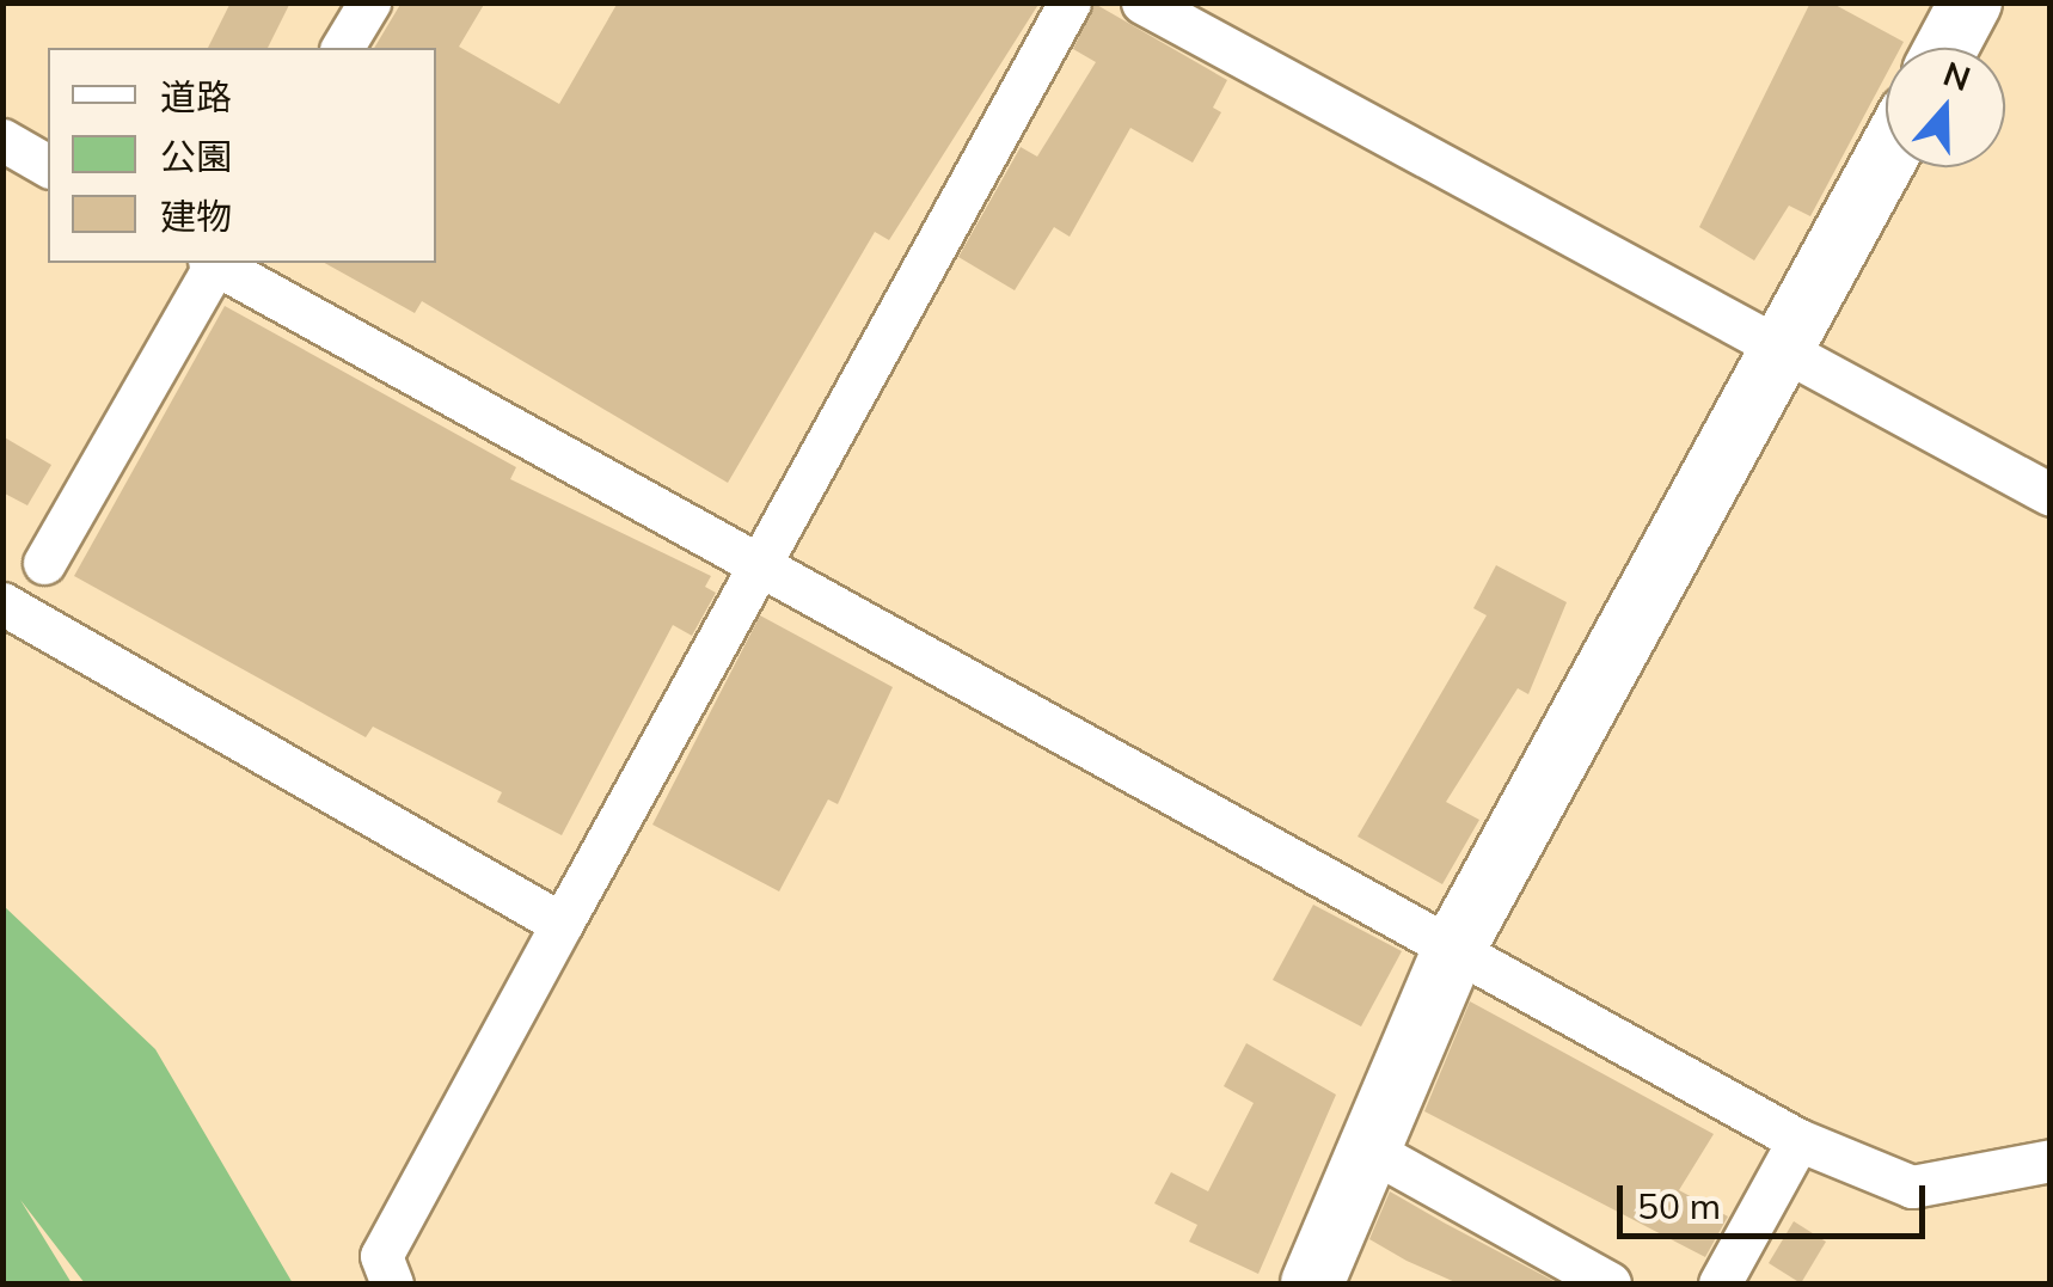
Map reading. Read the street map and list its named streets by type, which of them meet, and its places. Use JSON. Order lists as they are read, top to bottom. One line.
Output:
{"legend":["道路","公園","建物"],"scale_bar":"50 m","north":"top"}
